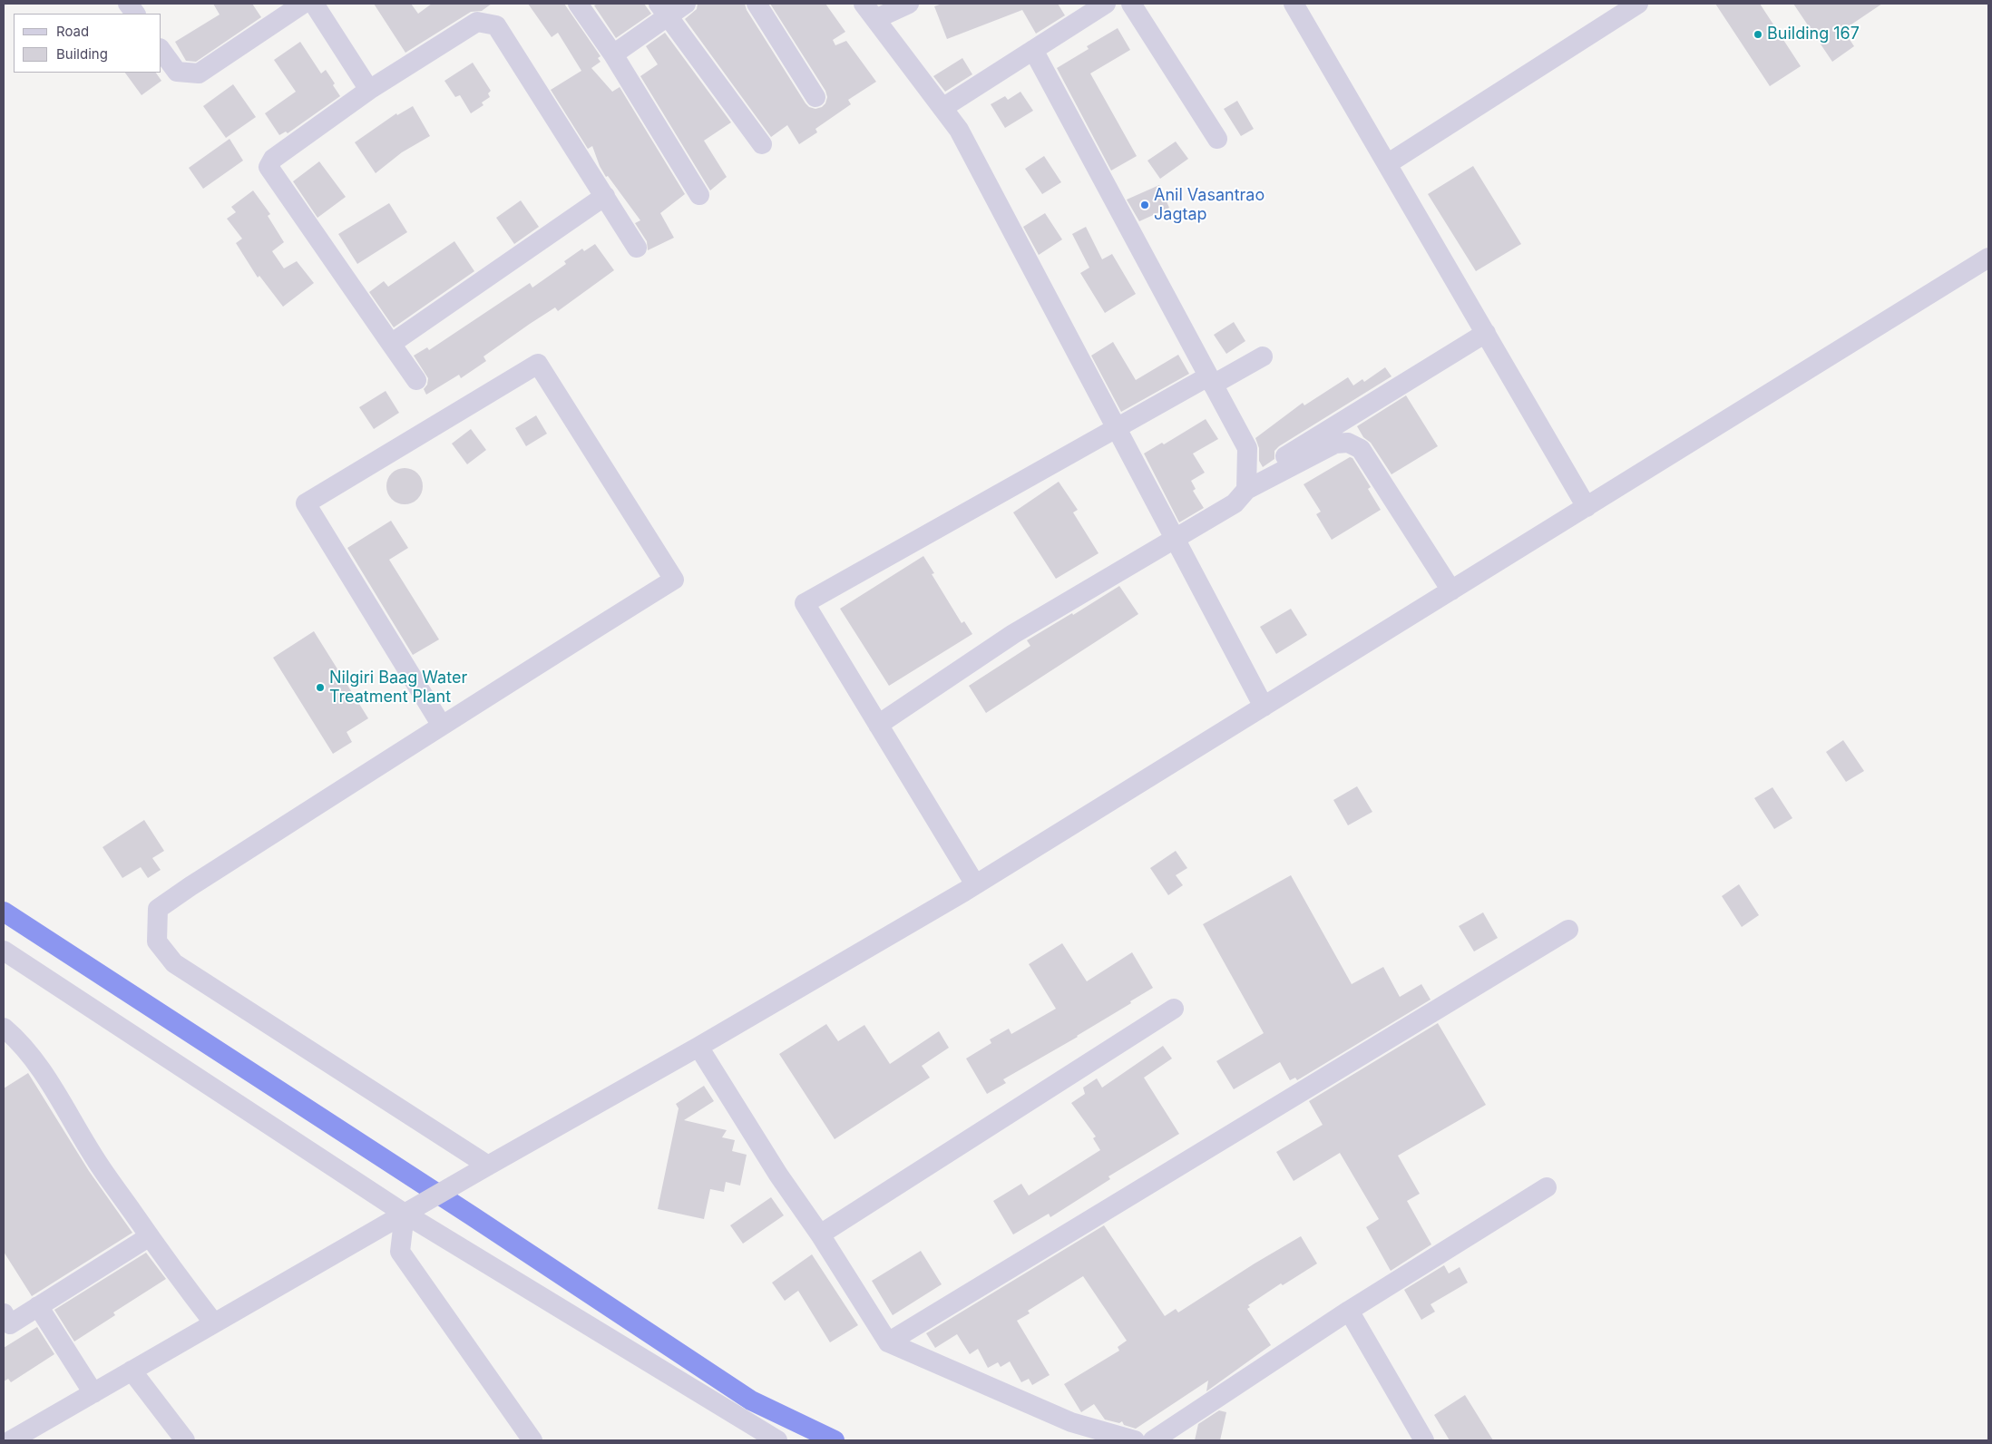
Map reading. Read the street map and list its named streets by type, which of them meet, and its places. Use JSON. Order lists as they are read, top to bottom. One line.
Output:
{"places":["Building 167","Anil Vasantrao Jagtap","Nilgiri Baag Water Treatment Plant"],"legend":["Road","Building"]}
